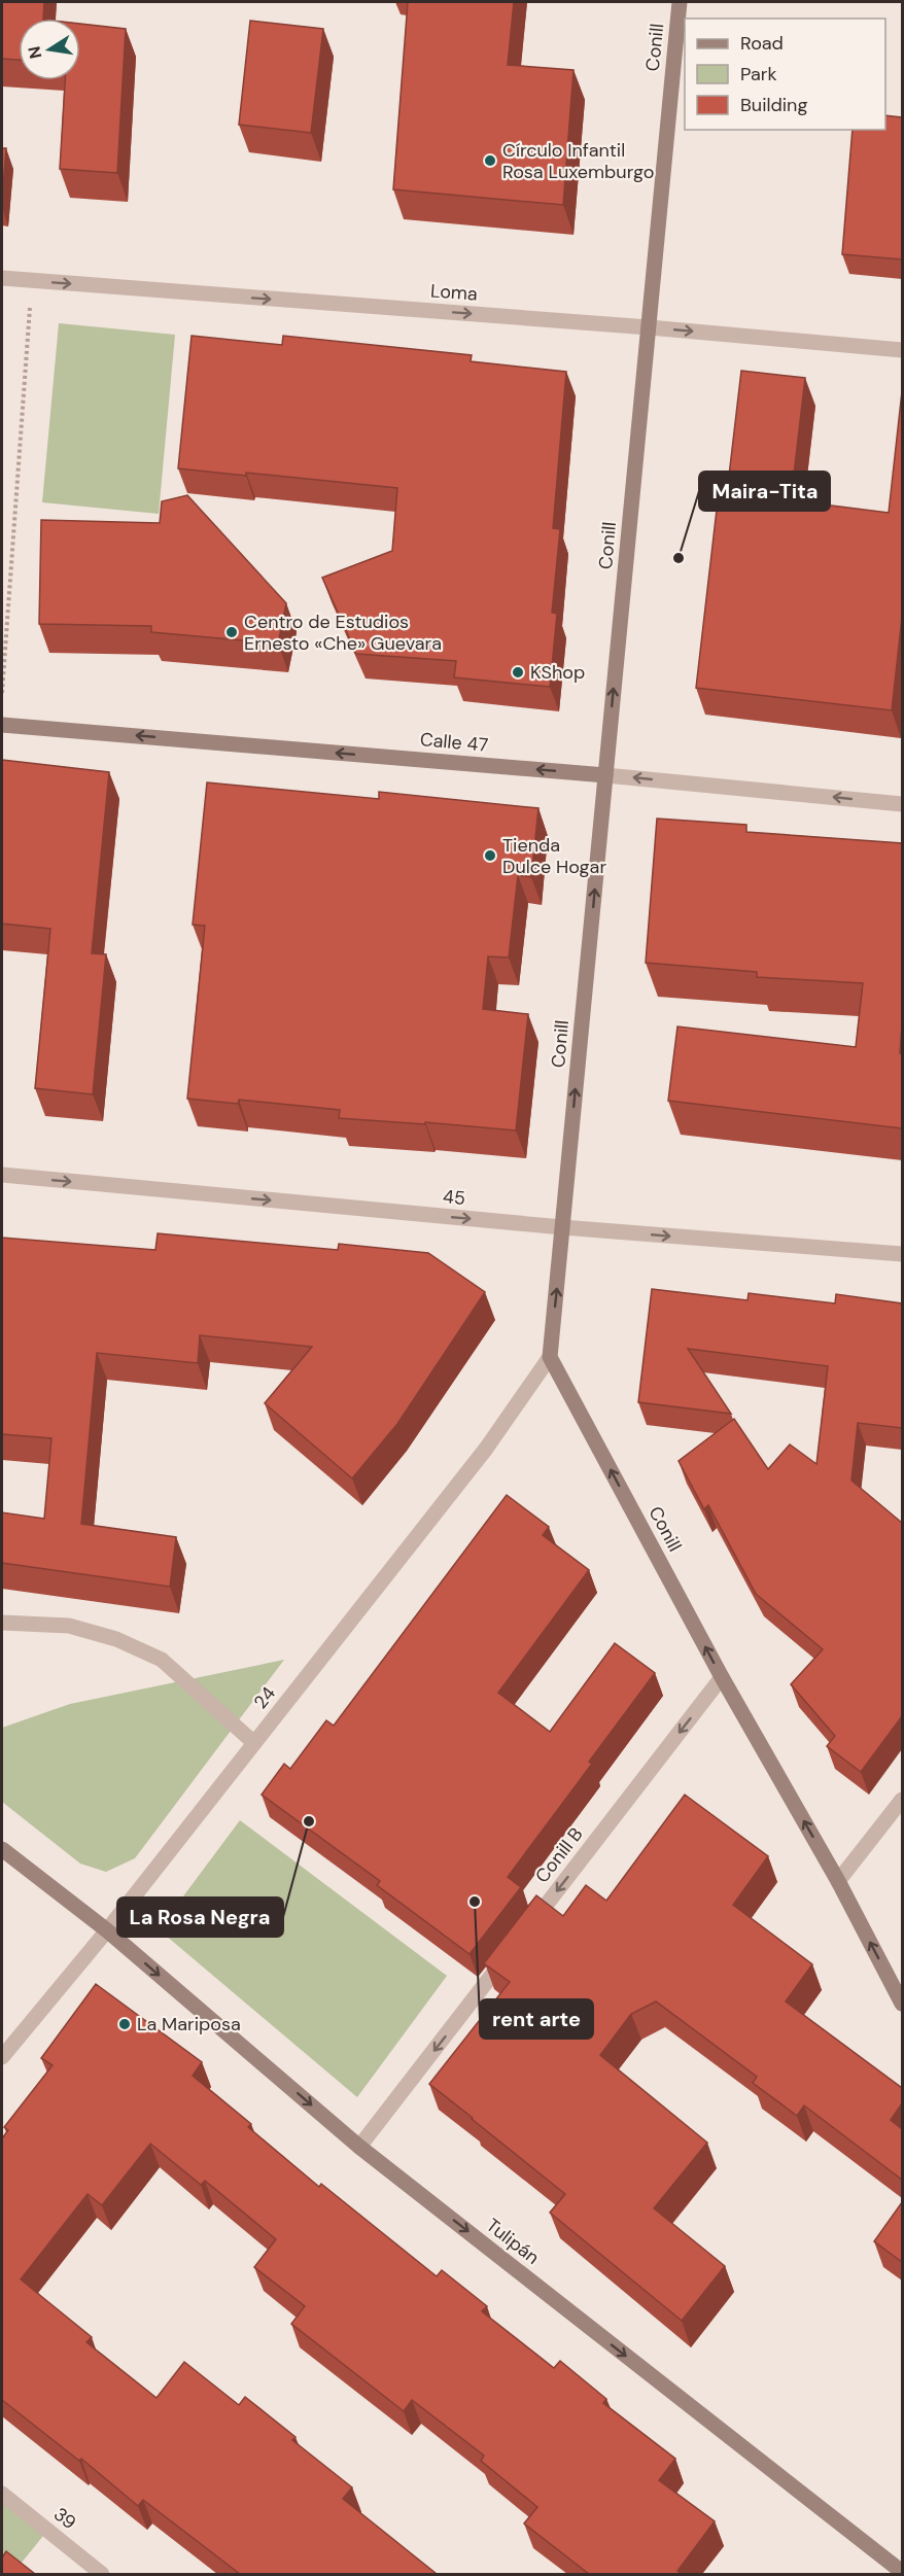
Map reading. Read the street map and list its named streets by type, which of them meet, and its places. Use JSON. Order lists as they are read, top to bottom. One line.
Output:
{"streets":{"street":["Conill","Loma","Calle 47","45","24","Conill B","Tulipán","39"]},"crossings":[["Conill","Loma"],["Conill","Calle 47"],["Conill","45"],["Conill","24"],["Conill","Conill B"],["24","Tulipán"]],"one_way":["Conill","Loma","Calle 47","45","Conill B","Tulipán"],"places":["Círculo Infantil Rosa Luxemburgo","Maira-Tita","Centro de Estudios Ernesto «Che» Guevara","KShop","Tienda Dulce Hogar","La Rosa Negra","rent arte","La Mariposa"],"legend":["Road","Park","Building"],"north":"left"}
